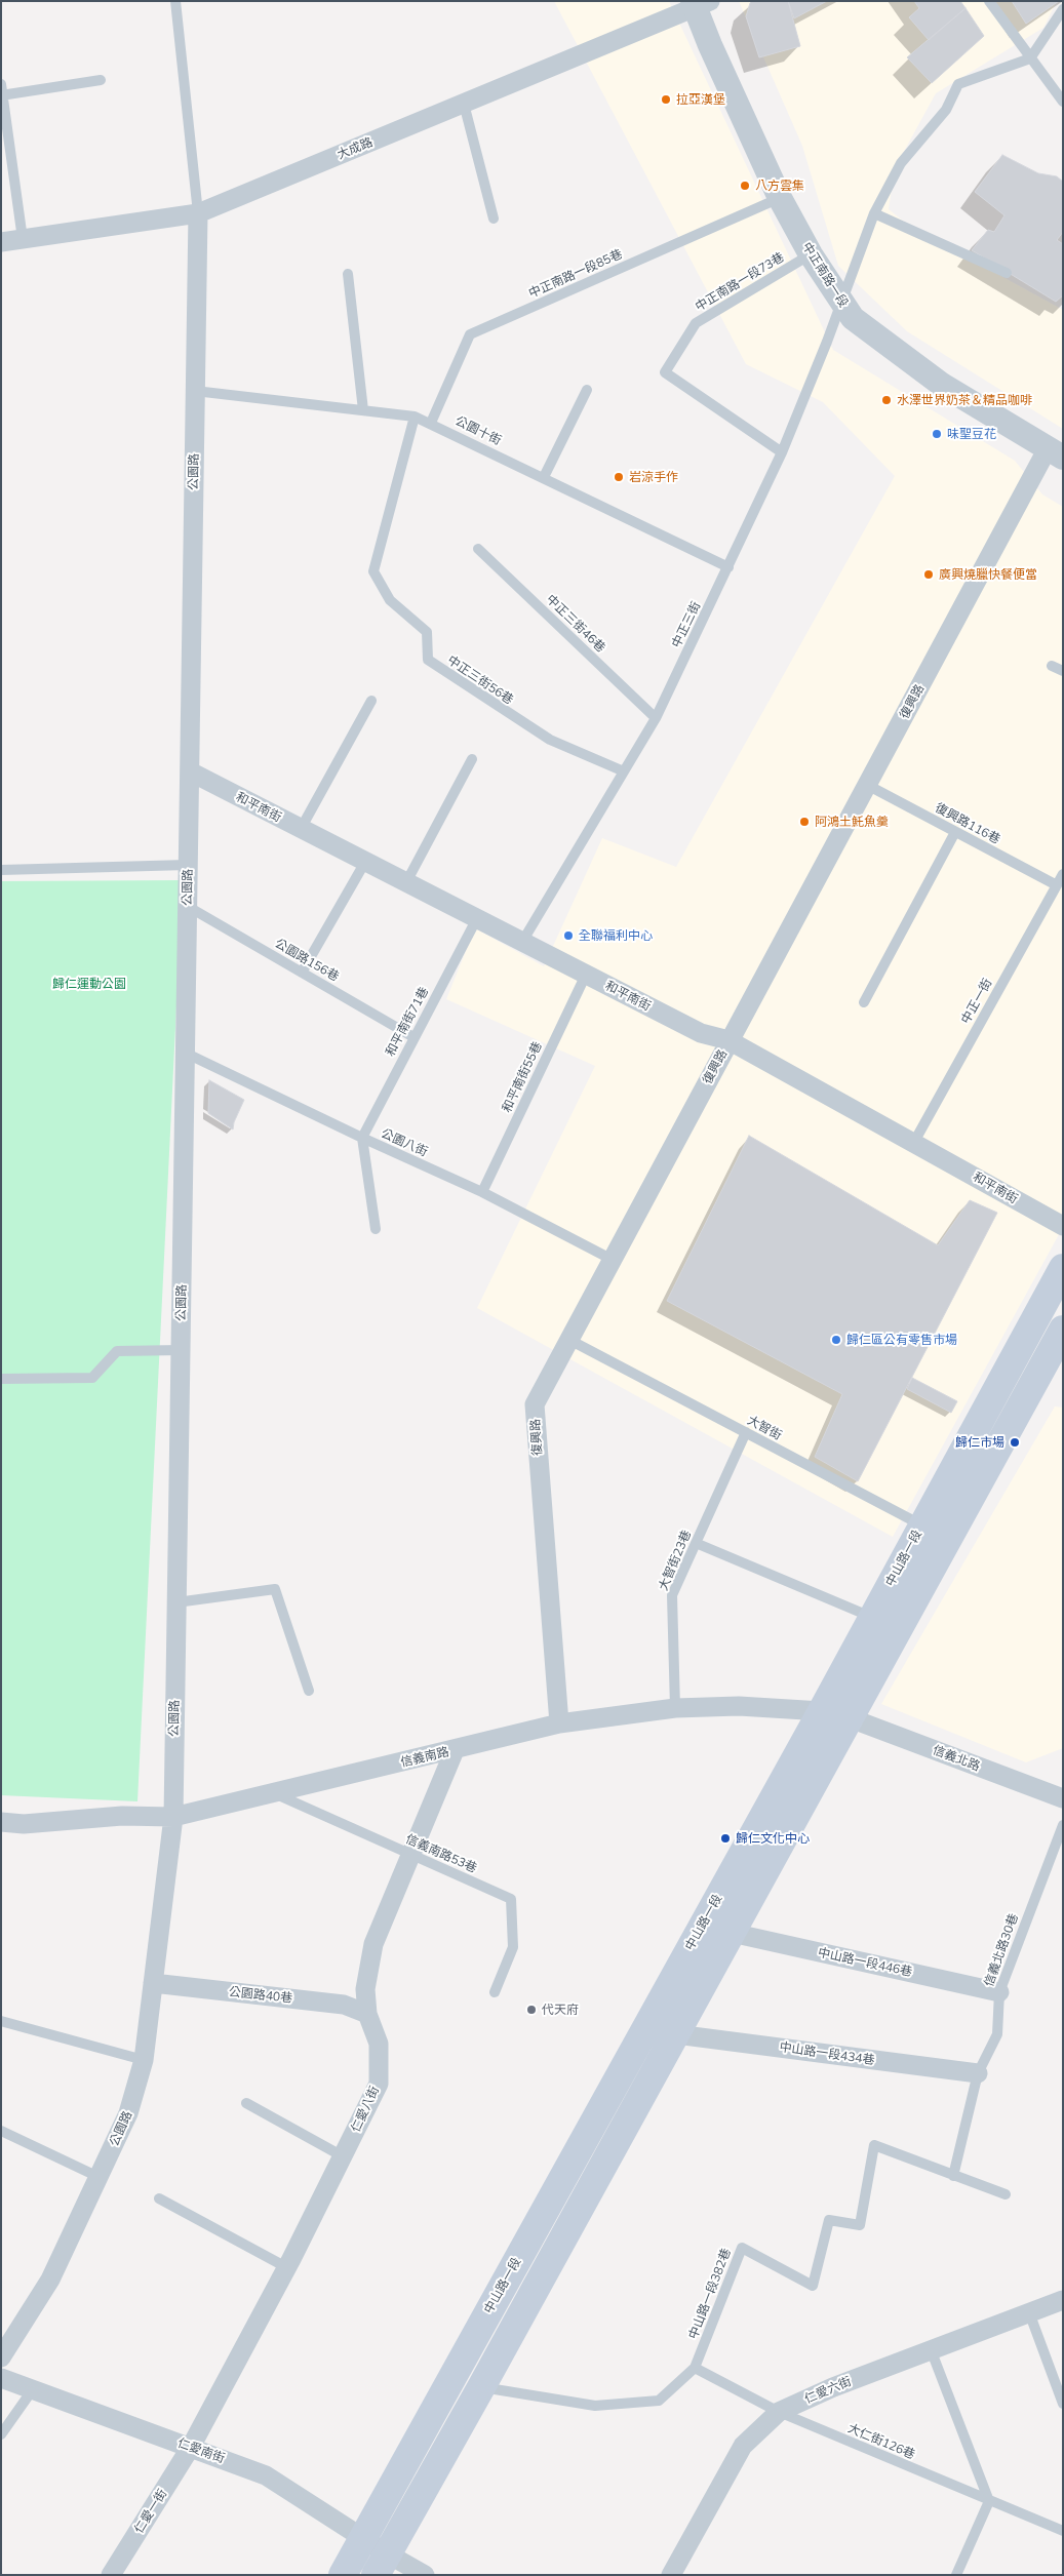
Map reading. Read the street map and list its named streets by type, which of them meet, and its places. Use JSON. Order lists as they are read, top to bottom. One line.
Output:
{"streets":{"main road":["中山路一段"],"street":["大成路","中正南路一段","公園路","復興路","和平南街","信義南路","信義北路","中山路一段446巷","公園路40巷","中山路一段434巷","仁愛八街","仁愛六街","仁愛南街","仁愛一街"],"lane":["中正南路一段85巷","中正南路一段73巷","公園十街","中正三街46巷","中正三街","中正三街56巷","復興路116巷","公園路156巷","中正一街","和平南街71巷","和平南街55巷","公園八街","大智街","大智街23巷","信義南路53巷","信義北路30巷","中山路一段382巷","大仁街126巷"]},"crossings":[["大成路","中正南路一段"],["大成路","公園路"],["中正南路一段85巷","中正南路一段"],["中正南路一段85巷","公園十街"],["中正南路一段","中正南路一段73巷"],["中正南路一段","中正三街"],["中正南路一段","復興路"],["中正南路一段73巷","中正三街"],["公園十街","公園路"],["公園十街","中正三街"],["公園十街","中正三街56巷"],["公園路","和平南街"],["公園路","公園路156巷"],["公園路","公園八街"],["公園路","信義南路"],["公園路","公園路40巷"],["中正三街46巷","中正三街"],["中正三街","中正三街56巷"],["中正三街","和平南街"],["復興路","和平南街"],["復興路","復興路116巷"],["復興路","公園八街"],["復興路","大智街"],["復興路","信義南路"],["和平南街","中正一街"],["和平南街","和平南街71巷"],["和平南街","和平南街55巷"],["復興路116巷","中正一街"],["公園路156巷","和平南街71巷"],["和平南街71巷","公園八街"],["和平南街55巷","公園八街"],["大智街","中山路一段"],["大智街","大智街23巷"],["中山路一段","信義南路"],["中山路一段","信義北路"],["中山路一段","中山路一段446巷"],["中山路一段","中山路一段434巷"],["中山路一段","中山路一段382巷"],["中山路一段","仁愛南街"],["大智街23巷","信義南路"],["信義南路","信義北路"],["信義南路","信義南路53巷"],["信義南路","仁愛八街"],["信義南路53巷","仁愛八街"],["信義北路30巷","中山路一段446巷"],["信義北路30巷","中山路一段434巷"],["信義北路30巷","中山路一段382巷"],["公園路40巷","仁愛八街"],["仁愛八街","仁愛南街"],["仁愛八街","仁愛一街"],["中山路一段382巷","大仁街126巷"],["仁愛六街","大仁街126巷"],["仁愛南街","仁愛一街"]],"parks":["歸仁運動公園"],"places":["拉亞漢堡","八方雲集","水澤世界奶茶＆精品咖啡","味聖豆花","岩涼手作","廣興燒臘快餐便當","阿鴻土魠魚羹","全聯福利中心","歸仁區公有零售市場","歸仁市場","歸仁文化中心","代天府"]}
